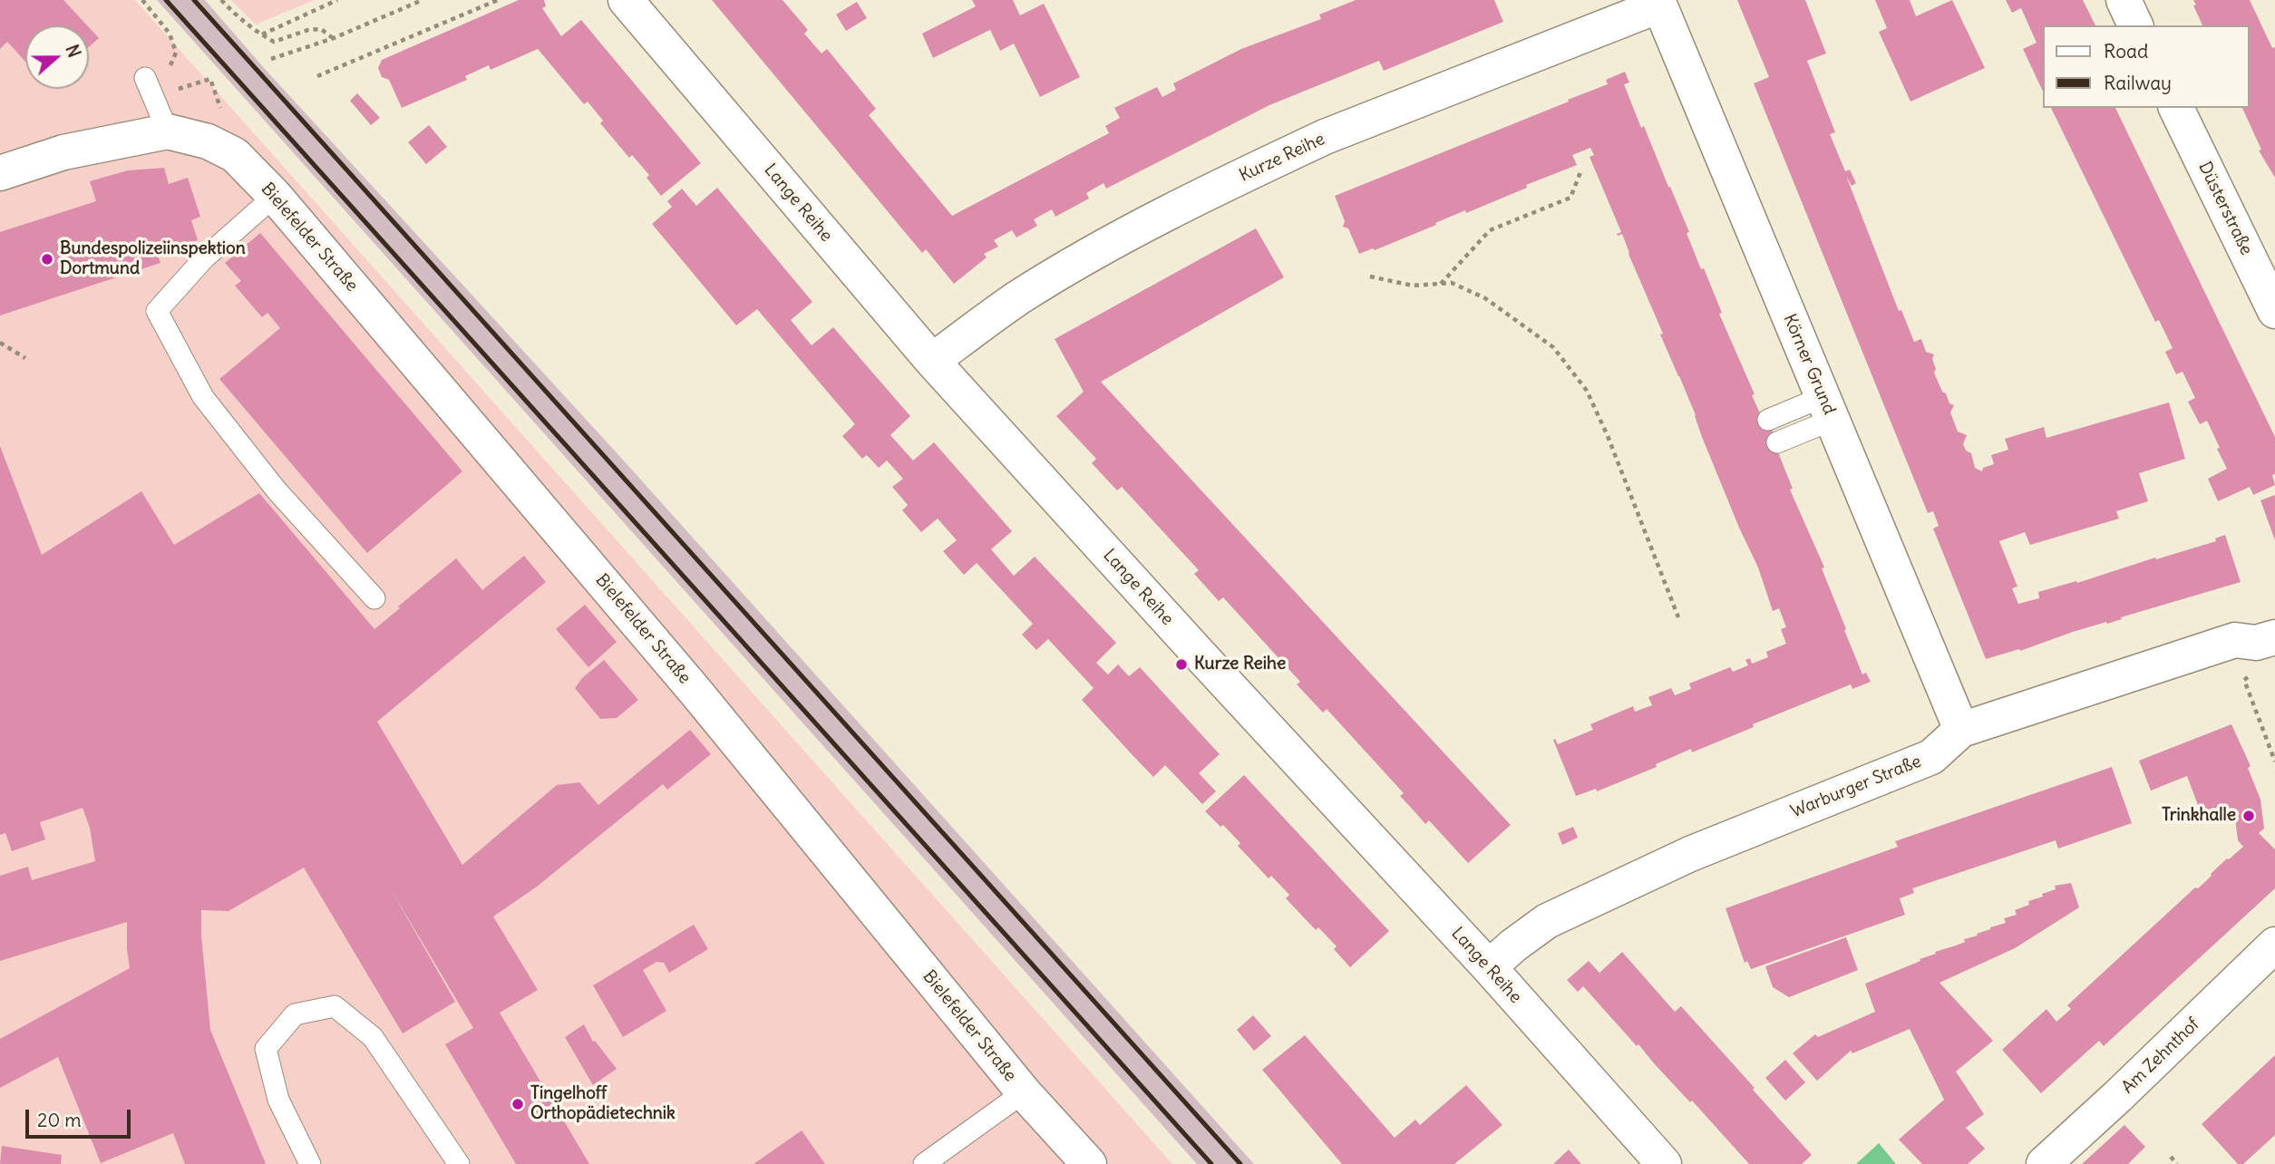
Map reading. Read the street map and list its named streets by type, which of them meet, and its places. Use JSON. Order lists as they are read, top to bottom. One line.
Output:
{"streets":{"street":["Kurze Reihe","Lange Reihe","Düsterstraße","Bielefelder Straße","Körner Grund","Warburger Straße","Am Zehnthof"]},"crossings":[["Kurze Reihe","Lange Reihe"],["Kurze Reihe","Körner Grund"],["Lange Reihe","Warburger Straße"],["Körner Grund","Warburger Straße"]],"places":["Bundespolizeiinspektion Dortmund","Kurze Reihe","Trinkhalle","Tingelhoff Orthopädietechnik"],"legend":["Road","Railway"],"scale_bar":"20 m","north":"right"}
